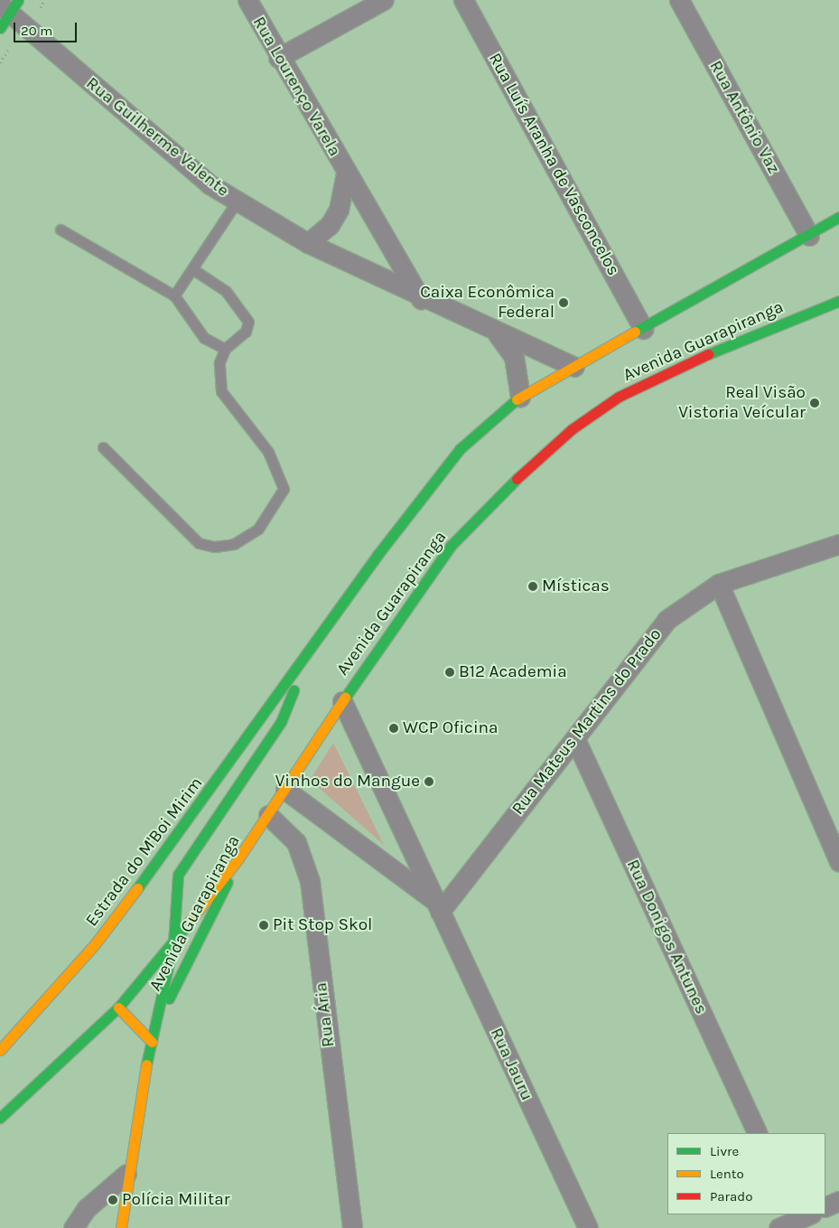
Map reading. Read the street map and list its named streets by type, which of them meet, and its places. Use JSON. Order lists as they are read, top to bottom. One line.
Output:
{"streets":{"main road":["Avenida Guarapiranga","Estrada do M'Boi Mirim"],"street":["Rua Lourenço Varela","Rua Antônio Vaz","Rua Guilherme Valente","Rua Luís Aranha de Vasconcelos","Rua Mateus Martins do Prado","Rua Donigos Antunes","Rua Ária","Rua Jauru"]},"crossings":[["Rua Lourenço Varela","Rua Guilherme Valente"],["Rua Antônio Vaz","Avenida Guarapiranga"],["Rua Guilherme Valente","Avenida Guarapiranga"],["Rua Luís Aranha de Vasconcelos","Avenida Guarapiranga"],["Avenida Guarapiranga","Estrada do M'Boi Mirim"],["Avenida Guarapiranga","Rua Ária"],["Avenida Guarapiranga","Rua Jauru"],["Rua Mateus Martins do Prado","Rua Donigos Antunes"],["Rua Mateus Martins do Prado","Rua Jauru"]],"places":["Caixa Econômica Federal","Real Visão Vistoria Veícular","Místicas","B12 Academia","WCP Oficina","Vinhos do Mangue","Pit Stop Skol","Polícia Militar"],"legend":["Livre","Lento","Parado"],"scale_bar":"20 m"}
